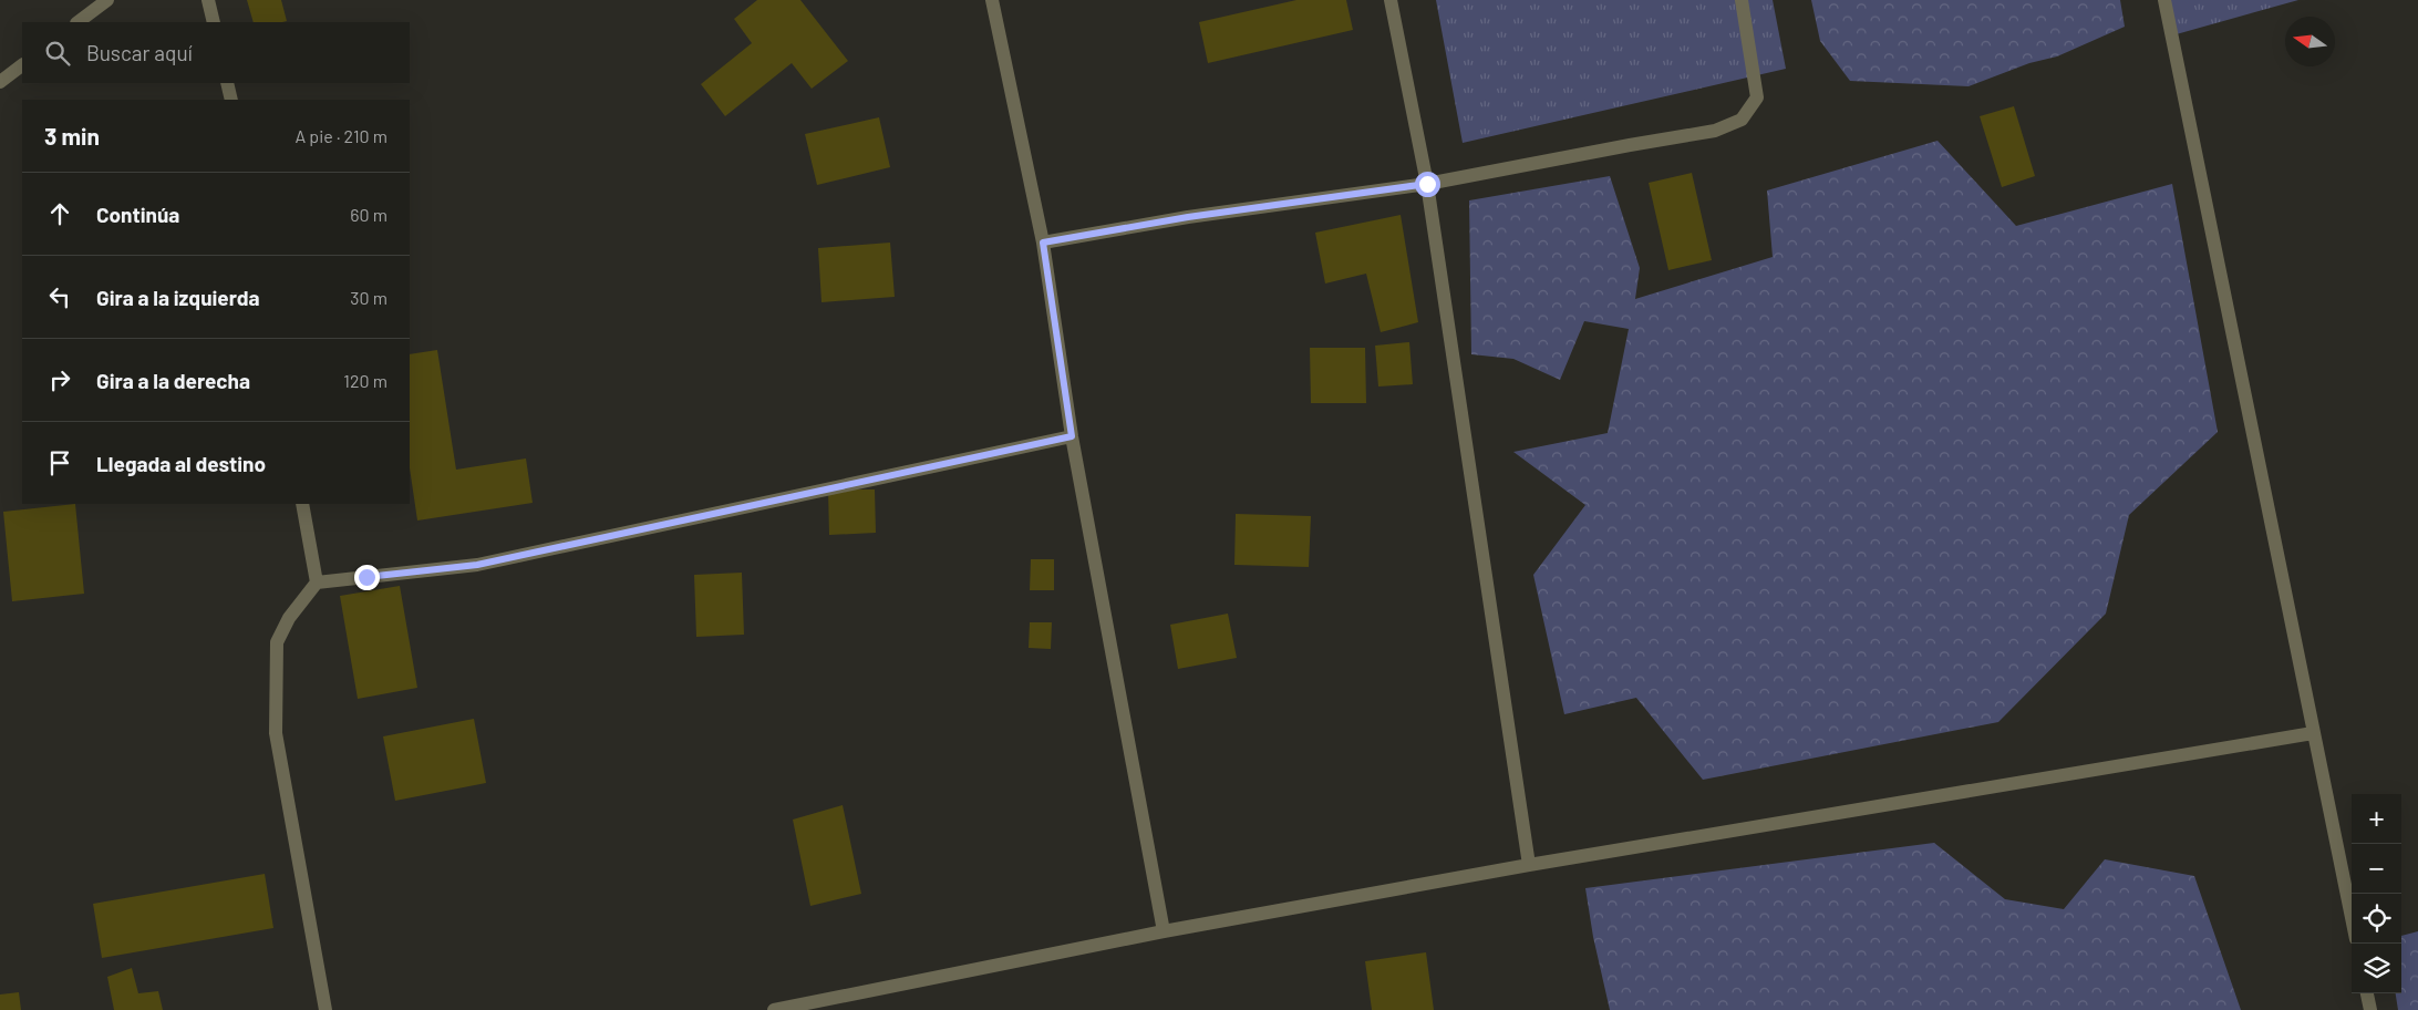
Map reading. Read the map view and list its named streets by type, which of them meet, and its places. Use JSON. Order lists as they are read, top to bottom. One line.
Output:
{"north":"left","page":{"search":"Buscar aquí","heading":["3 min","A pie · 210 m"],"list":[["Continúa","60 m"],["Gira a la izquierda","30 m"],["Gira a la derecha","120 m"],"Llegada al destino"],"map_buttons":["+","−"]}}
